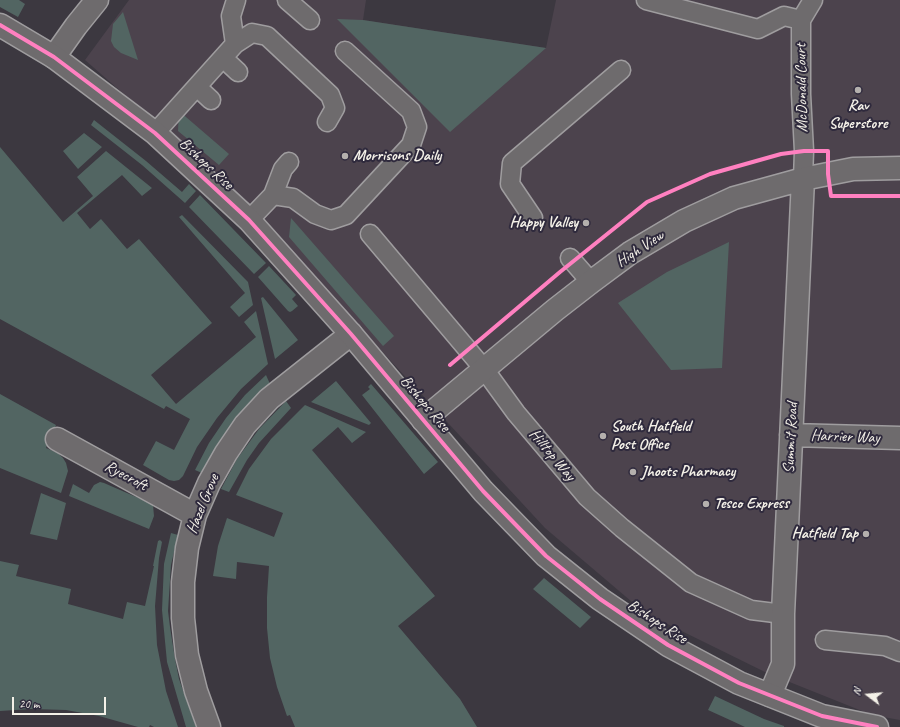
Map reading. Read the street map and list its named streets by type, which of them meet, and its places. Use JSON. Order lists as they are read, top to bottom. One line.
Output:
{"streets":{"street":["Bishops Rise","High View","Harrier Way","Summit Road","Ryecroft","Hazel Grove"],"lane":["McDonald Court","Hilltop Way"]},"crossings":[["McDonald Court","High View"],["McDonald Court","Summit Road"],["Bishops Rise","High View"],["Bishops Rise","Summit Road"],["Bishops Rise","Hazel Grove"],["High View","Summit Road"],["High View","Hilltop Way"],["Harrier Way","Summit Road"],["Summit Road","Hilltop Way"],["Ryecroft","Hazel Grove"]],"places":["Rav Superstore","Morrisons Daily","Happy Valley","South Hatfield Post Office","Jhoots Pharmacy","Tesco Express","Hatfield Tap"],"scale_bar":"20 m","north":"left"}
